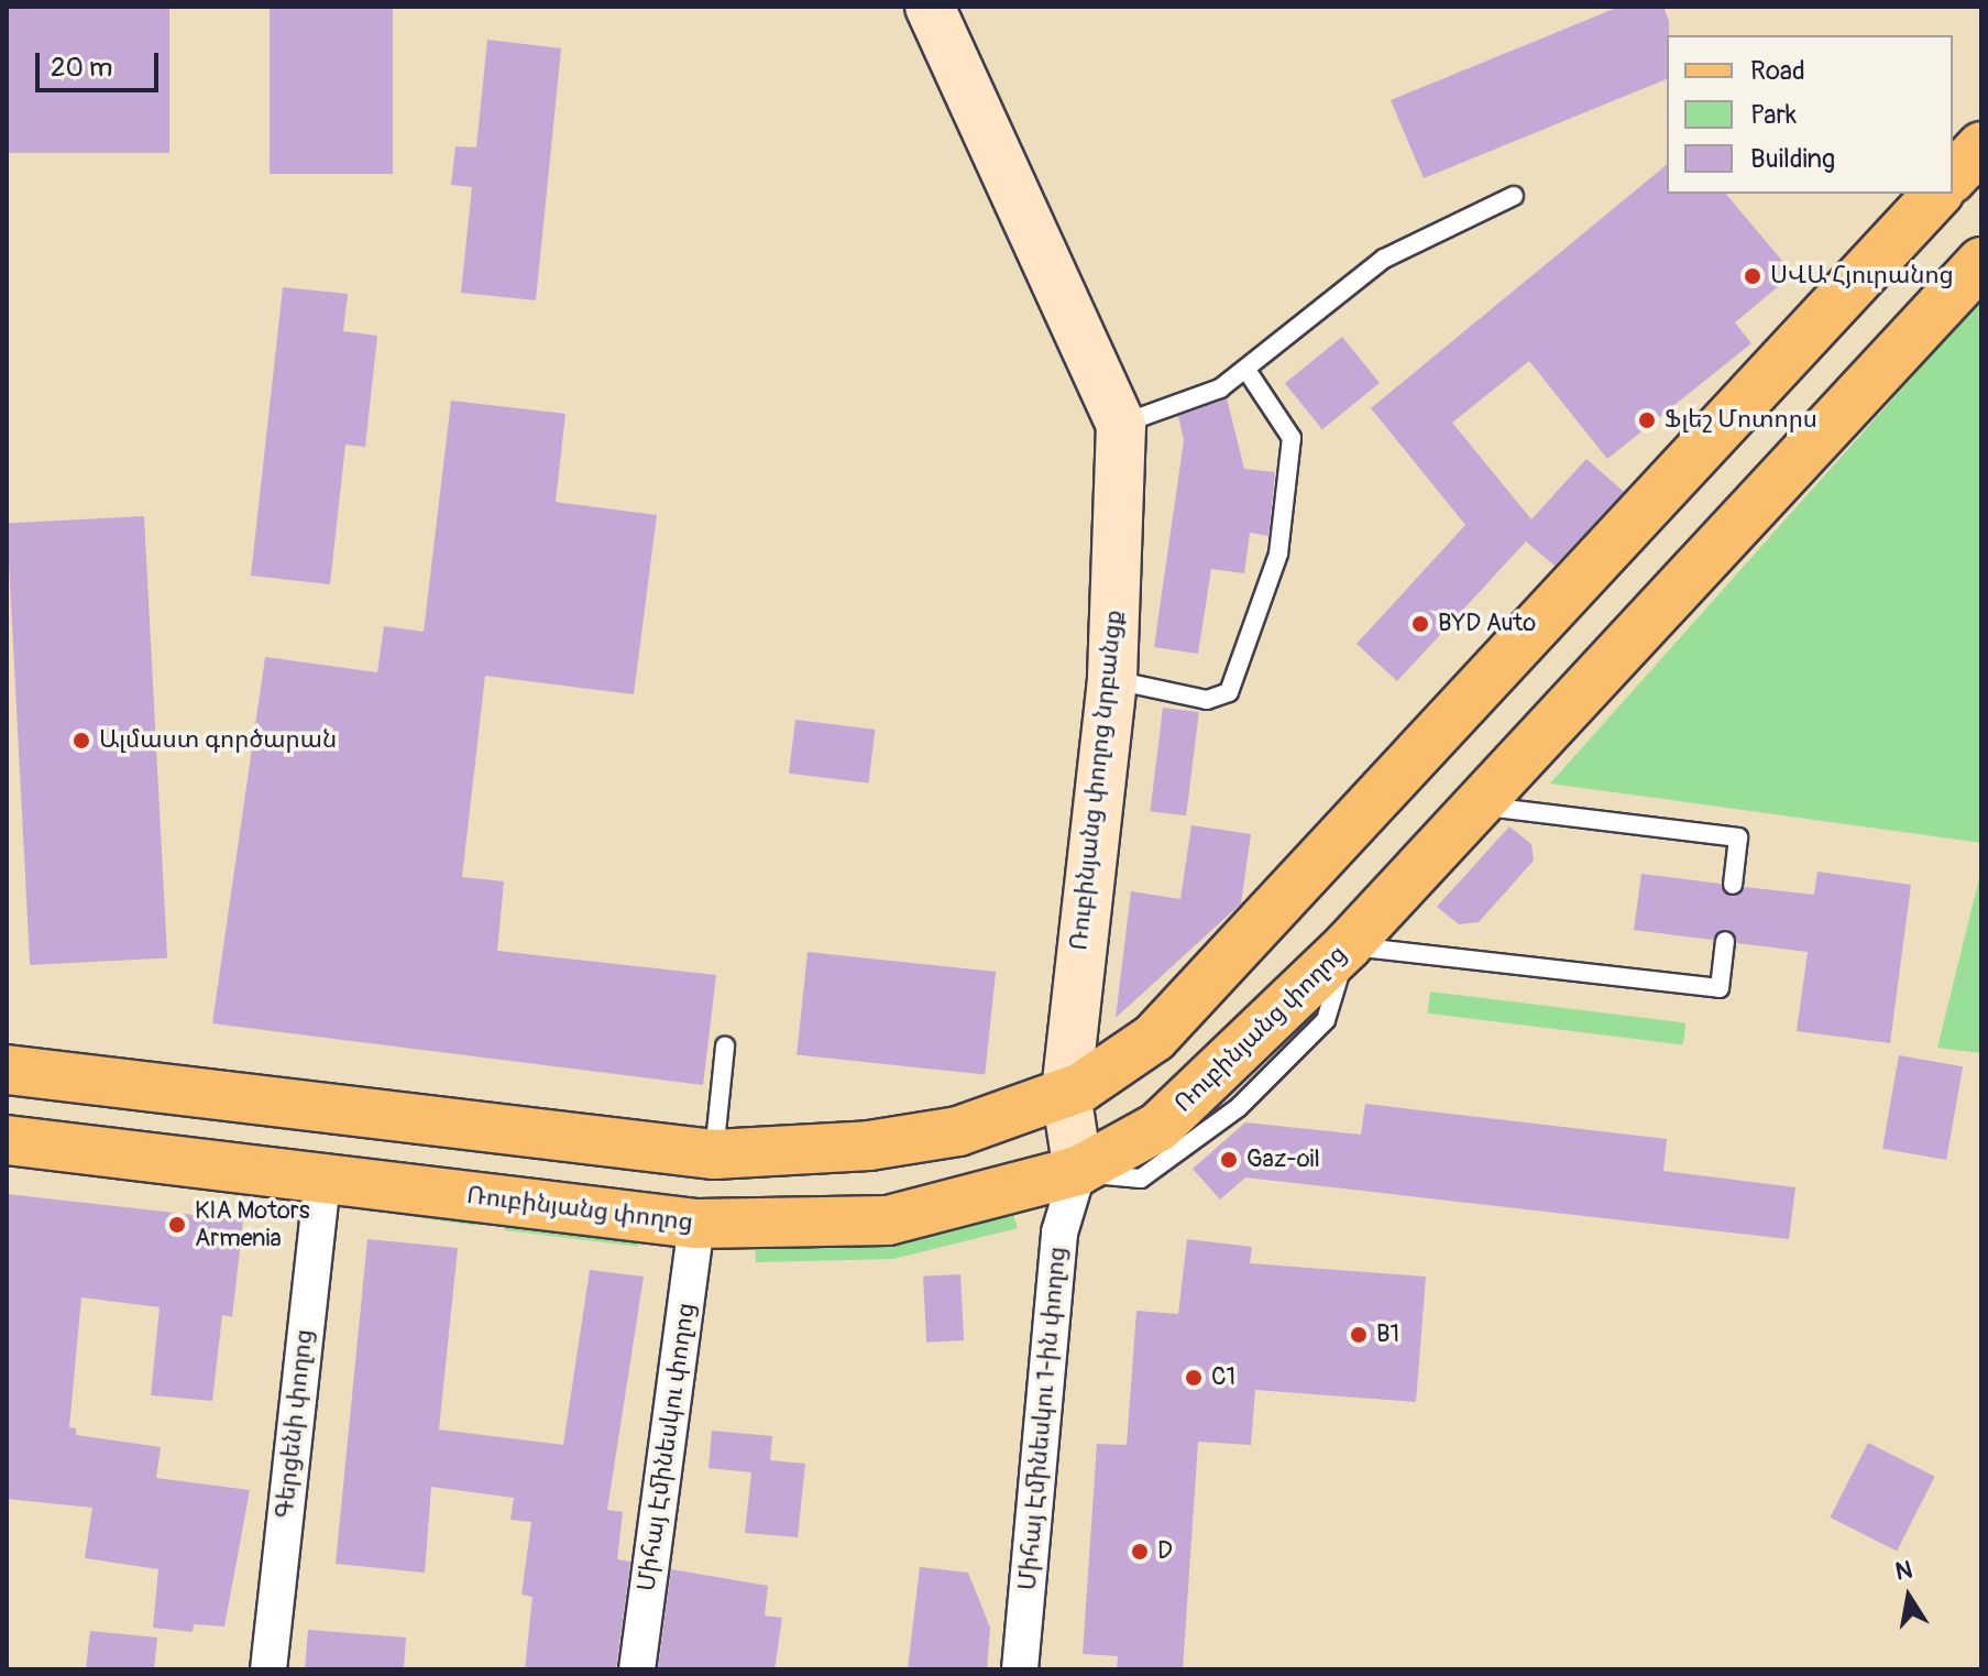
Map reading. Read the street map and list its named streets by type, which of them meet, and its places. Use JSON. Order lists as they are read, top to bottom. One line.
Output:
{"streets":{"main road":["Ռուբինյանց փողոց"],"street":["Ռուբինյանց փողոց նրբանցք","Միհայ Էմինեսկու 1-ին փողոց","Գերցենի փողոց","Միհայ Էմինեսկու փողոց"]},"crossings":[["Ռուբինյանց փողոց նրբանցք","Ռուբինյանց փողոց"],["Ռուբինյանց փողոց նրբանցք","Միհայ Էմինեսկու 1-ին փողոց"],["Ռուբինյանց փողոց","Միհայ Էմինեսկու 1-ին փողոց"],["Ռուբինյանց փողոց","Գերցենի փողոց"],["Ռուբինյանց փողոց","Միհայ Էմինեսկու փողոց"]],"places":["ՍՎԱ Հյուրանոց","Ֆլեշ Մոտորս","BYD Auto","Ալմաստ գործարան","Gaz-oil","KIA Motors Armenia","B1","C1","D"],"legend":["Road","Park","Building"],"scale_bar":"20 m","north":"top"}
